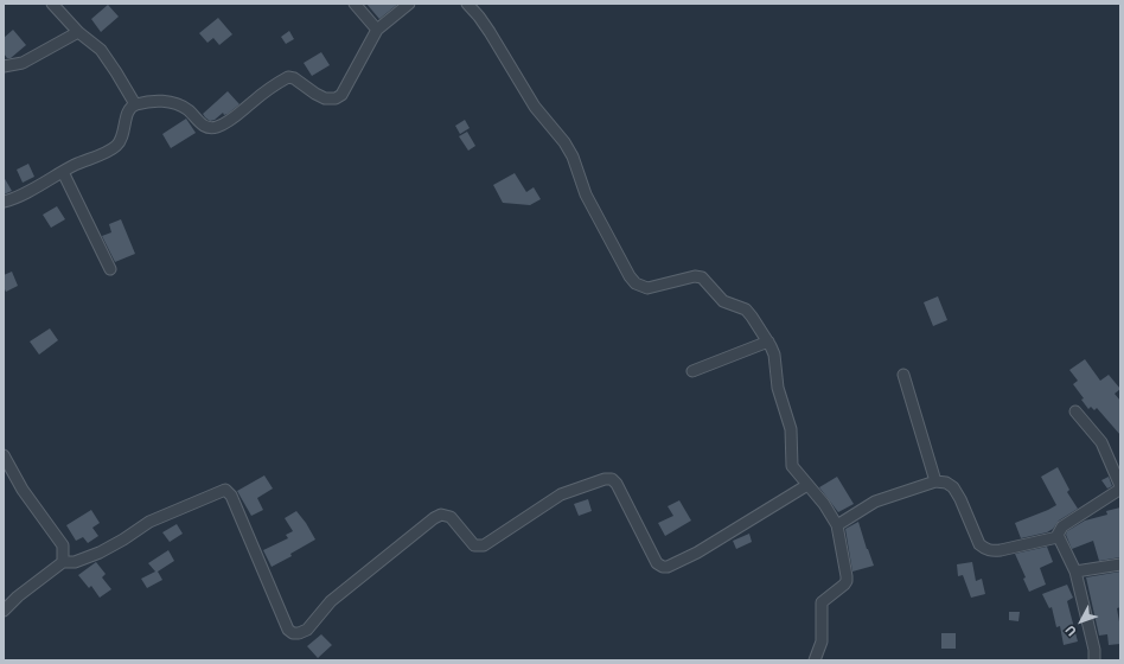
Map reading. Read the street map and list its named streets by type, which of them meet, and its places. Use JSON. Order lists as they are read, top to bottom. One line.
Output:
{"north":"bottom left"}
